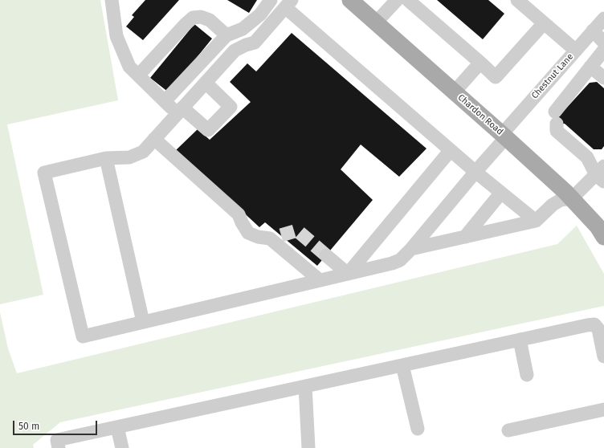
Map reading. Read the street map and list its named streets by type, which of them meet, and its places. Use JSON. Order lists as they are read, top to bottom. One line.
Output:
{"streets":{"main road":["Chardon Road"],"street":["Chestnut Lane"]},"crossings":[["Chestnut Lane","Chardon Road"]],"scale_bar":"50 m"}
